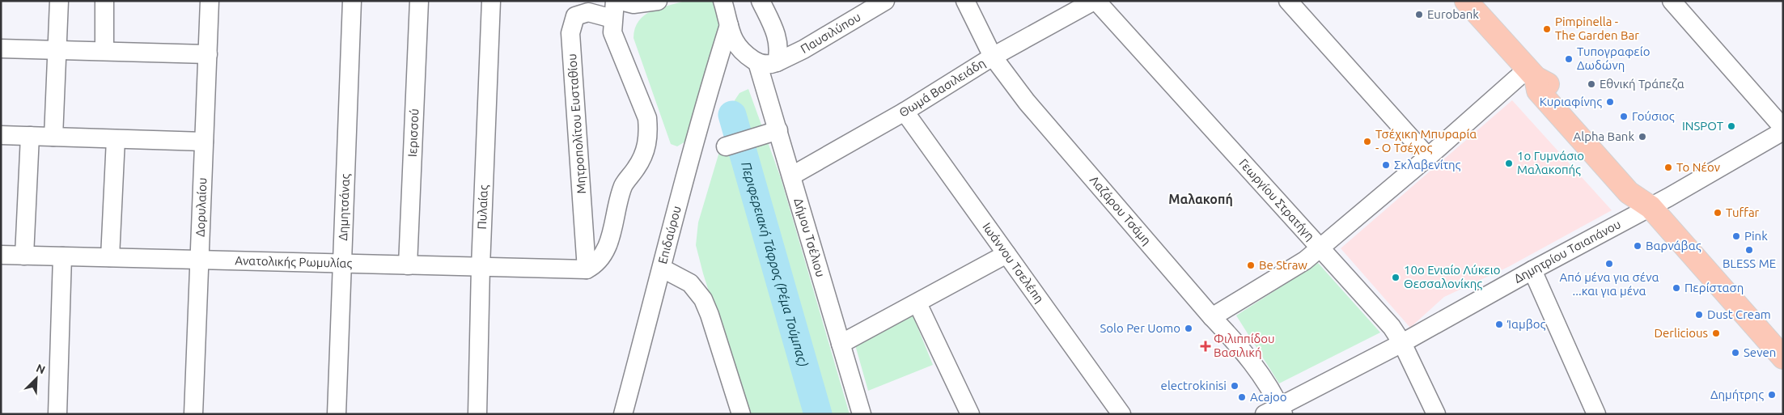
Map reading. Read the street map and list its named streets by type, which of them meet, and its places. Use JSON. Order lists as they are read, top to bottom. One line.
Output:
{"streets":{"street":["Παυσιλύπου","Θωμά Βασιλειάδη","Μητροπολίτου Ευσταθίου","Ιερισσού","Γεωργίου Στρατήγη","Δορυλαίου","Πυλαίας","Δημητσάνας","Λαζάρου Τσάμη","Επιδαύρου","Δήμου Τσέλιου","Δημητρίου Τσιαπάνου","Ανατολικής Ρωμυλίας","Ιωάννου Τσελέπη"]},"crossings":[["Θωμά Βασιλειάδη","Γεωργίου Στρατήγη"],["Θωμά Βασιλειάδη","Λαζάρου Τσάμη"],["Θωμά Βασιλειάδη","Δήμου Τσέλιου"],["Θωμά Βασιλειάδη","Ιωάννου Τσελέπη"],["Μητροπολίτου Ευσταθίου","Ανατολικής Ρωμυλίας"],["Ιερισσού","Ανατολικής Ρωμυλίας"],["Γεωργίου Στρατήγη","Δημητρίου Τσιαπάνου"],["Δορυλαίου","Ανατολικής Ρωμυλίας"],["Πυλαίας","Ανατολικής Ρωμυλίας"],["Δημητσάνας","Ανατολικής Ρωμυλίας"],["Λαζάρου Τσάμη","Δημητρίου Τσιαπάνου"]],"districts":["Μαλακοπή"],"water":["Περιφερειακή Τάφρος (Ρέμα Τούμπας)"],"places":{"other":["Eurobank","Pimpinella - The Garden Bar","Τυπογραφείο Δωδώνη","Εθνική Τράπεζα","Κυριαφίνης","Γούσιος","INSPOT","Alpha Bank","Τσέχικη Μπυραρία - Ο Τσέχος","1ο Γυμνάσιο Μαλακοπής","Σκλαβενίτης","Το Νέον","Tuffar","Pink","Βαρνάβας","BLESS ME","Από μένα για σένα ...και για μένα","Be Straw","10ο Ενιαίο Λύκειο Θεσσαλονίκης","Περίσταση","Dust Cream","Ίαμβος","Solo Per Uomo","Derlicious","Seven","electrokinisi","Δημήτρης","Acajoo"],"health":["Φιλιππίδου Βασιλική"]},"north":"top right"}
